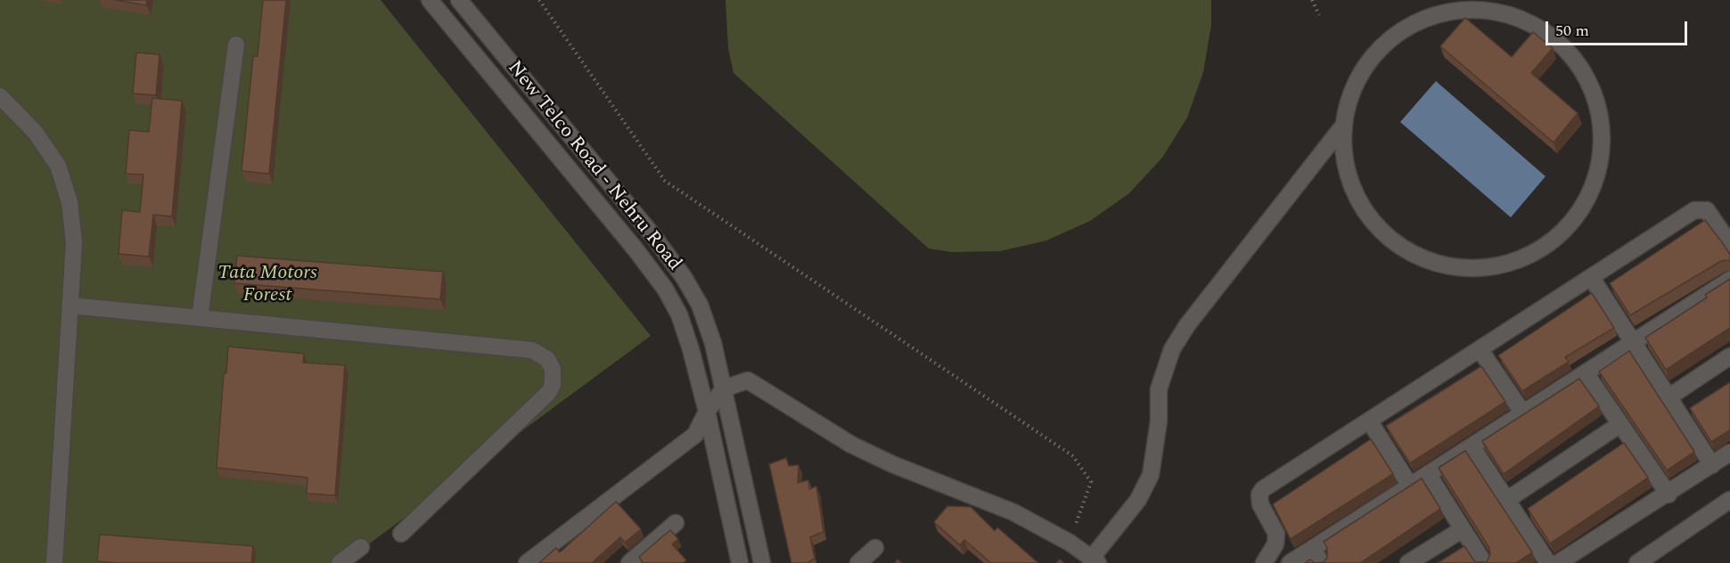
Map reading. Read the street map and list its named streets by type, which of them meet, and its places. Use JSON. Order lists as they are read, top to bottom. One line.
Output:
{"streets":{"street":["New Telco Road - Nehru Road"]},"parks":["Tata Motors Forest"],"scale_bar":"50 m"}
